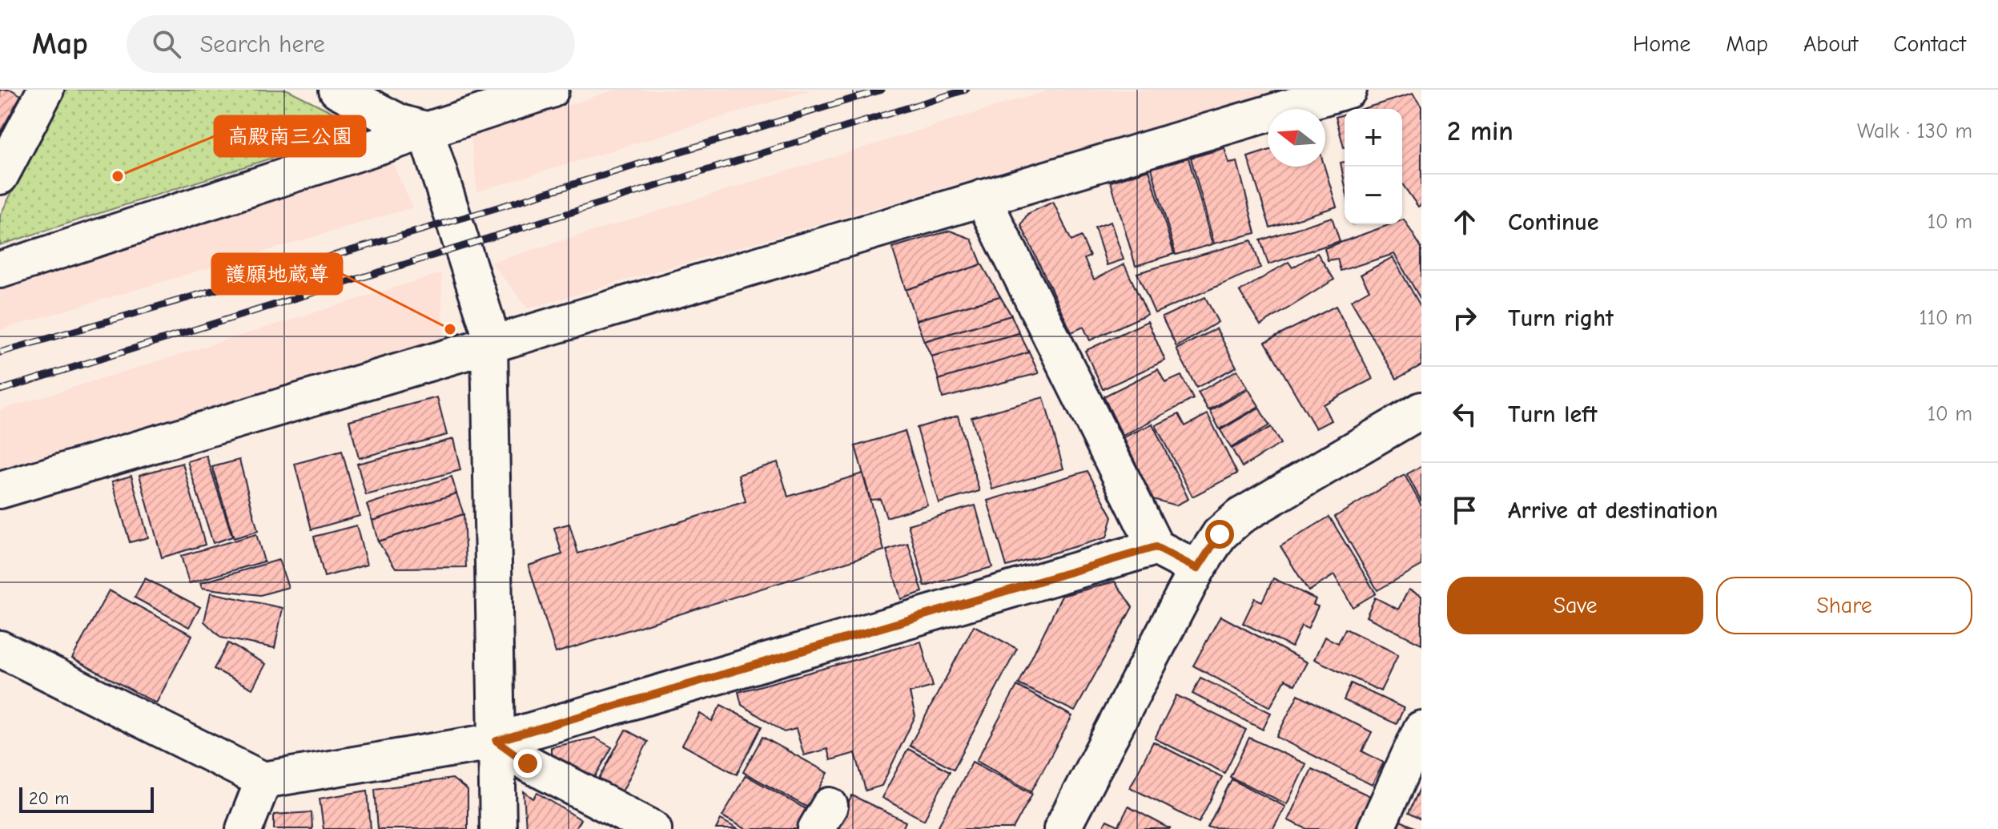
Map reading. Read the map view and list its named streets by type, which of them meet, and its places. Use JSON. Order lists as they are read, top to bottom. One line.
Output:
{"places":["高殿南三公園","護願地蔵尊"],"scale_bar":"20 m","north":"left","page":{"header":"Map","search":"Search here","nav":["Home","Map","About","Contact"],"heading":["2 min","Walk · 130 m"],"map_buttons":["+","−"],"list":[["Continue","10 m"],["Turn right","110 m"],["Turn left","10 m"],"Arrive at destination"],"buttons":["Save","Share"],"scale":"20 m"}}
